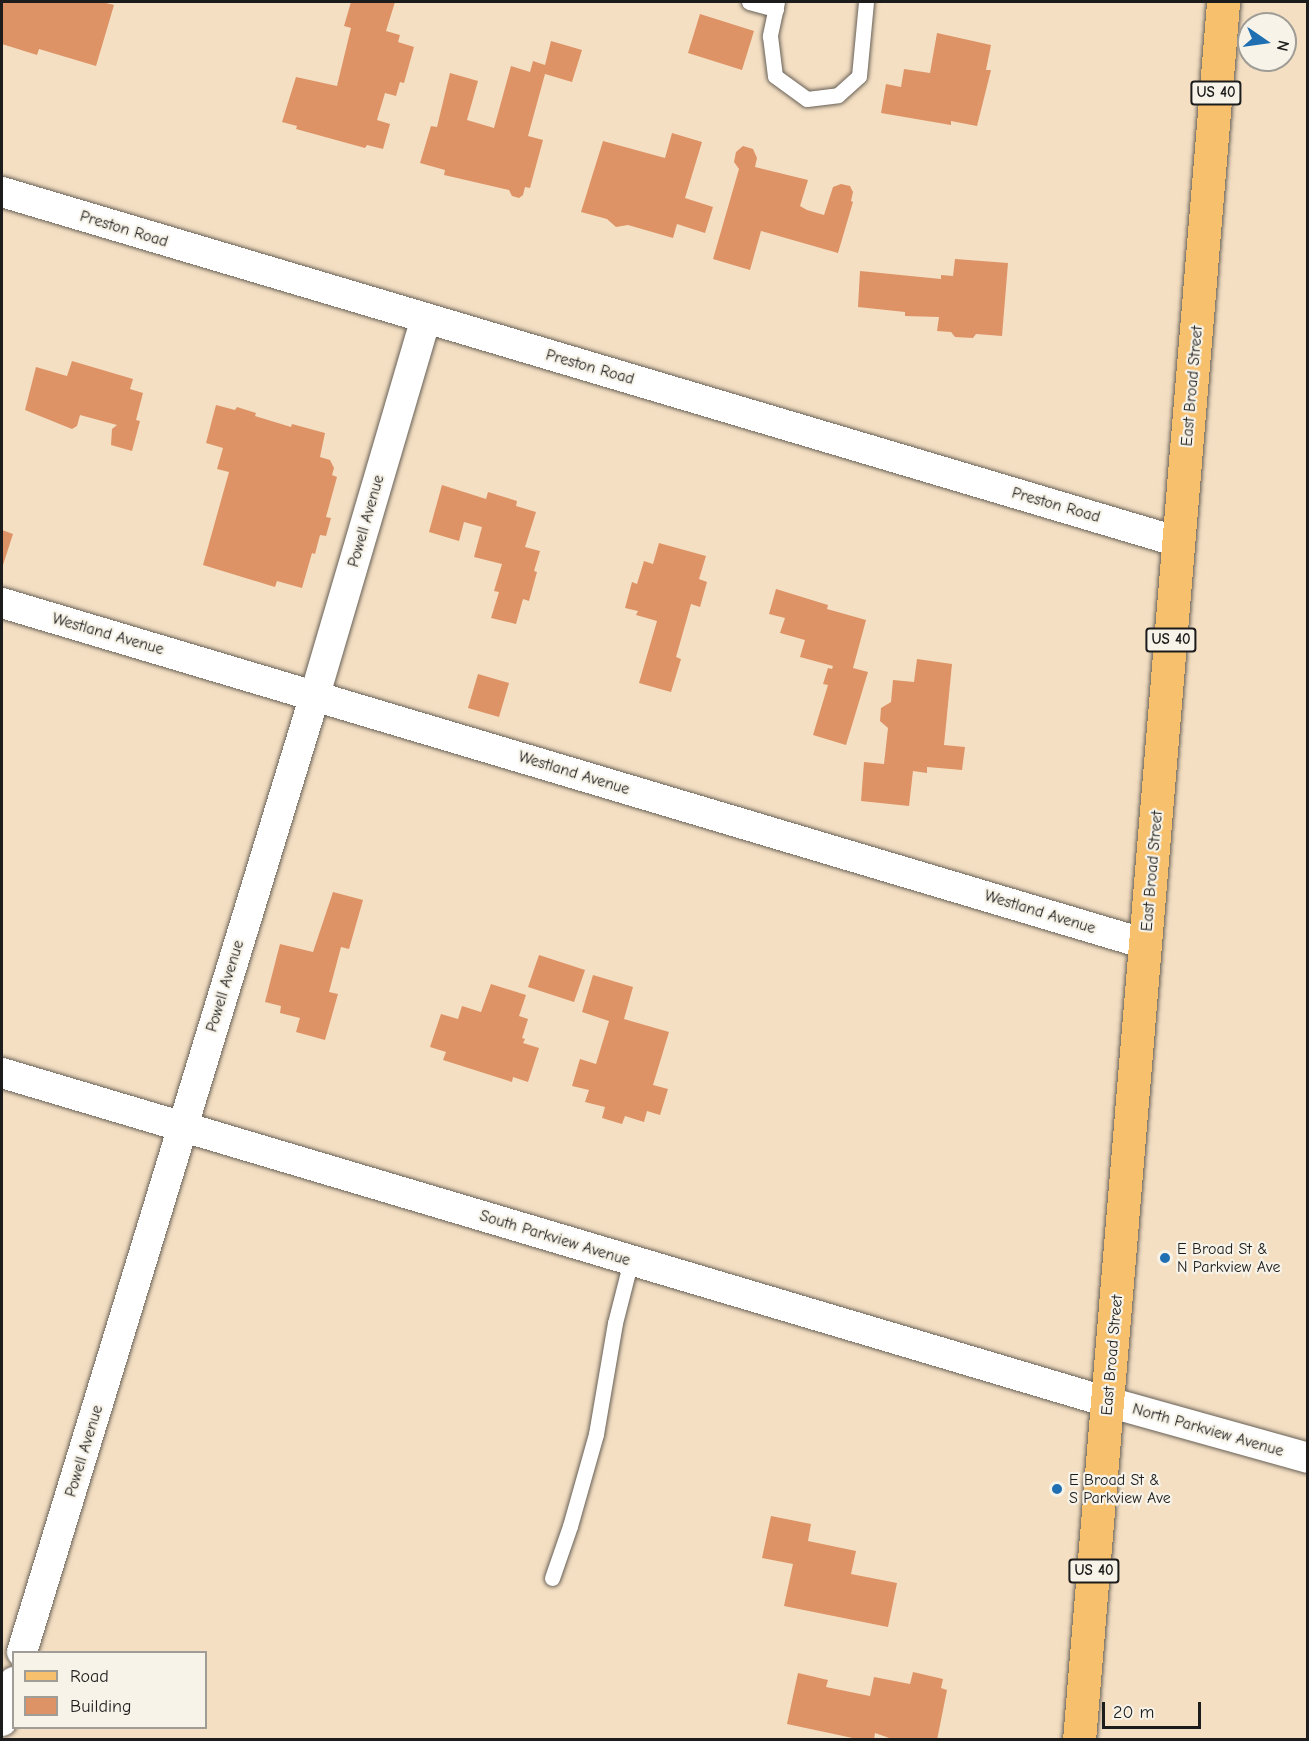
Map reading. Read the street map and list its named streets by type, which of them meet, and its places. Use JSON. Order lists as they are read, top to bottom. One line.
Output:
{"streets":{"main road":["US 40","East Broad Street"],"street":["Preston Road","Powell Avenue","Westland Avenue","South Parkview Avenue","North Parkview Avenue"]},"crossings":[["Preston Road","East Broad Street"],["Preston Road","Powell Avenue"],["East Broad Street","Westland Avenue"],["East Broad Street","South Parkview Avenue"],["East Broad Street","North Parkview Avenue"],["Powell Avenue","Westland Avenue"],["Powell Avenue","South Parkview Avenue"],["South Parkview Avenue","North Parkview Avenue"]],"places":["E Broad St & N Parkview Ave","E Broad St & S Parkview Ave"],"legend":["Road","Building"],"scale_bar":"20 m","north":"right"}
